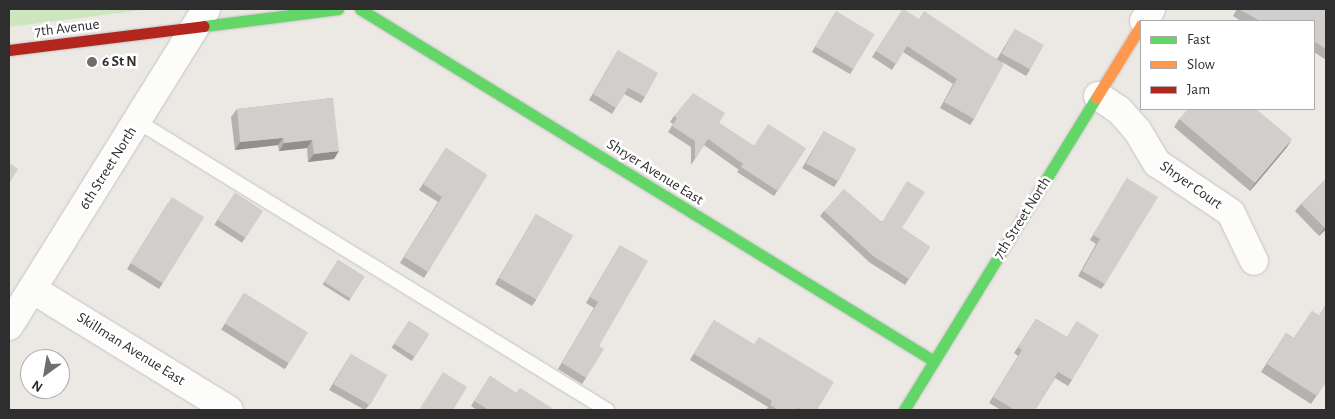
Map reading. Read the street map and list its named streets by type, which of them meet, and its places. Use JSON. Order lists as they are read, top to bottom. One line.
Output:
{"streets":{"street":["7th Avenue","6th Street North","Shryer Avenue East","Shryer Court","7th Street North","Skillman Avenue East"]},"crossings":[["7th Avenue","6th Street North"],["6th Street North","Skillman Avenue East"],["Shryer Avenue East","7th Street North"],["Shryer Court","7th Street North"]],"places":["6 St N"],"legend":["Fast","Slow","Jam"],"north":"bottom left"}
